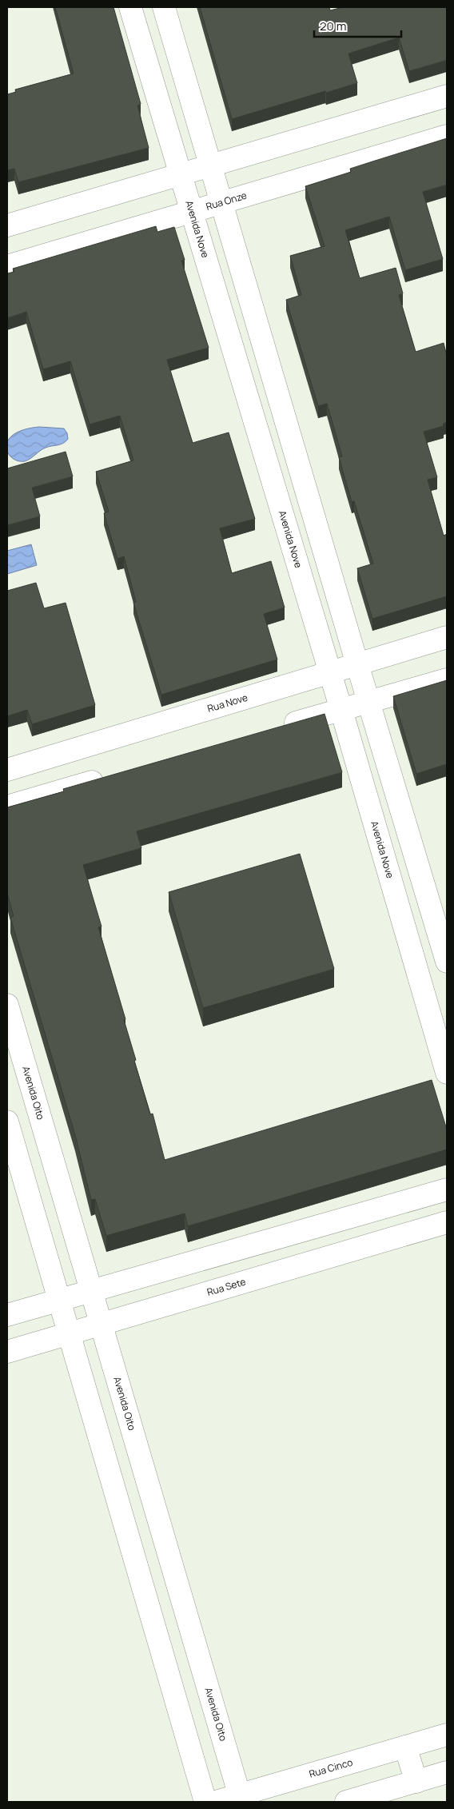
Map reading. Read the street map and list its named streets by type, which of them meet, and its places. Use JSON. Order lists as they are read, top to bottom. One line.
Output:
{"streets":{"street":["Rua Onze","Avenida Nove","Rua Nove","Avenida Oito","Rua Sete","Rua Cinco"]},"crossings":[["Rua Onze","Avenida Nove"],["Avenida Nove","Rua Nove"],["Avenida Oito","Rua Sete"],["Avenida Oito","Rua Cinco"]],"scale_bar":"20 m"}
